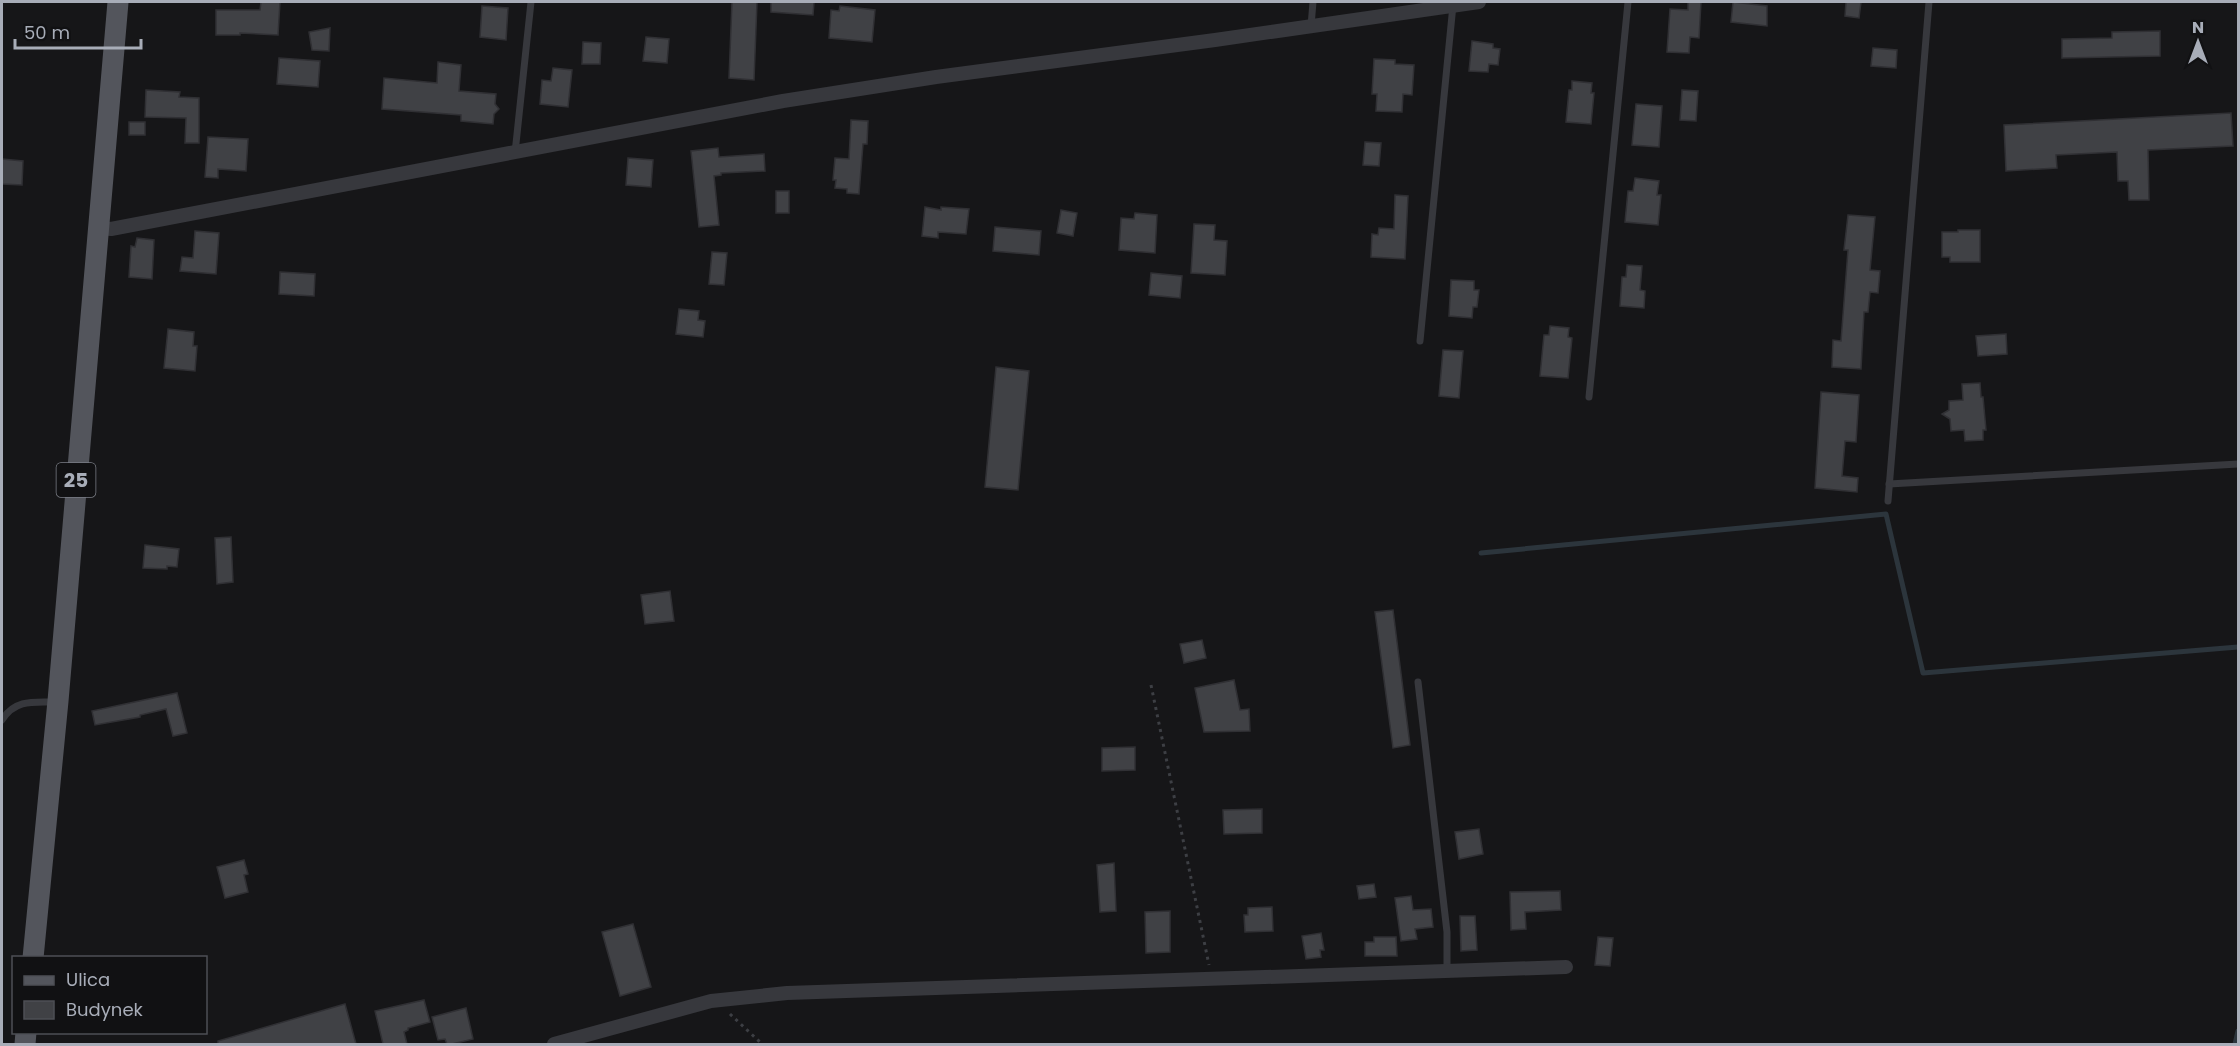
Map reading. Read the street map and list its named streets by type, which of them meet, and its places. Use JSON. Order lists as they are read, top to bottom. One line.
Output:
{"streets":{"main road":["25"]},"legend":["Ulica","Budynek"],"scale_bar":"50 m","north":"top"}
